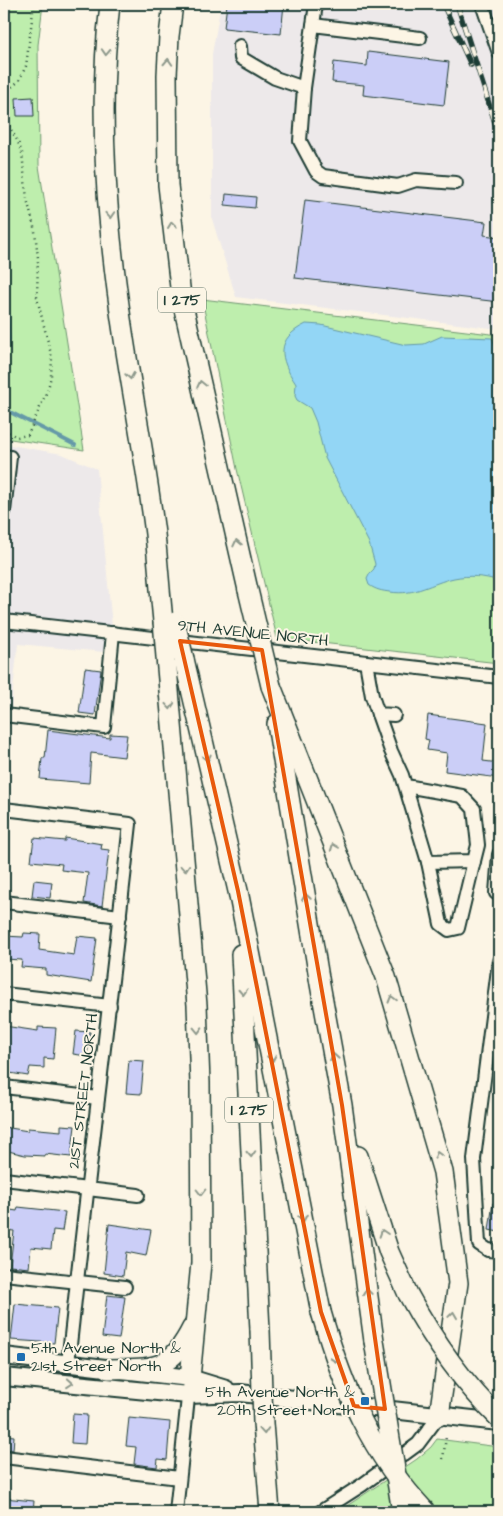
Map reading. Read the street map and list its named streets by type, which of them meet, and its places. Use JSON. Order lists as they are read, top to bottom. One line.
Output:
{"streets":{"highway":["I 275"],"street":["9TH AVENUE NORTH","21ST STREET NORTH"]},"places":{"transit":["5th Avenue North & 21st Street North","5th Avenue North & 20th Street North"]}}
